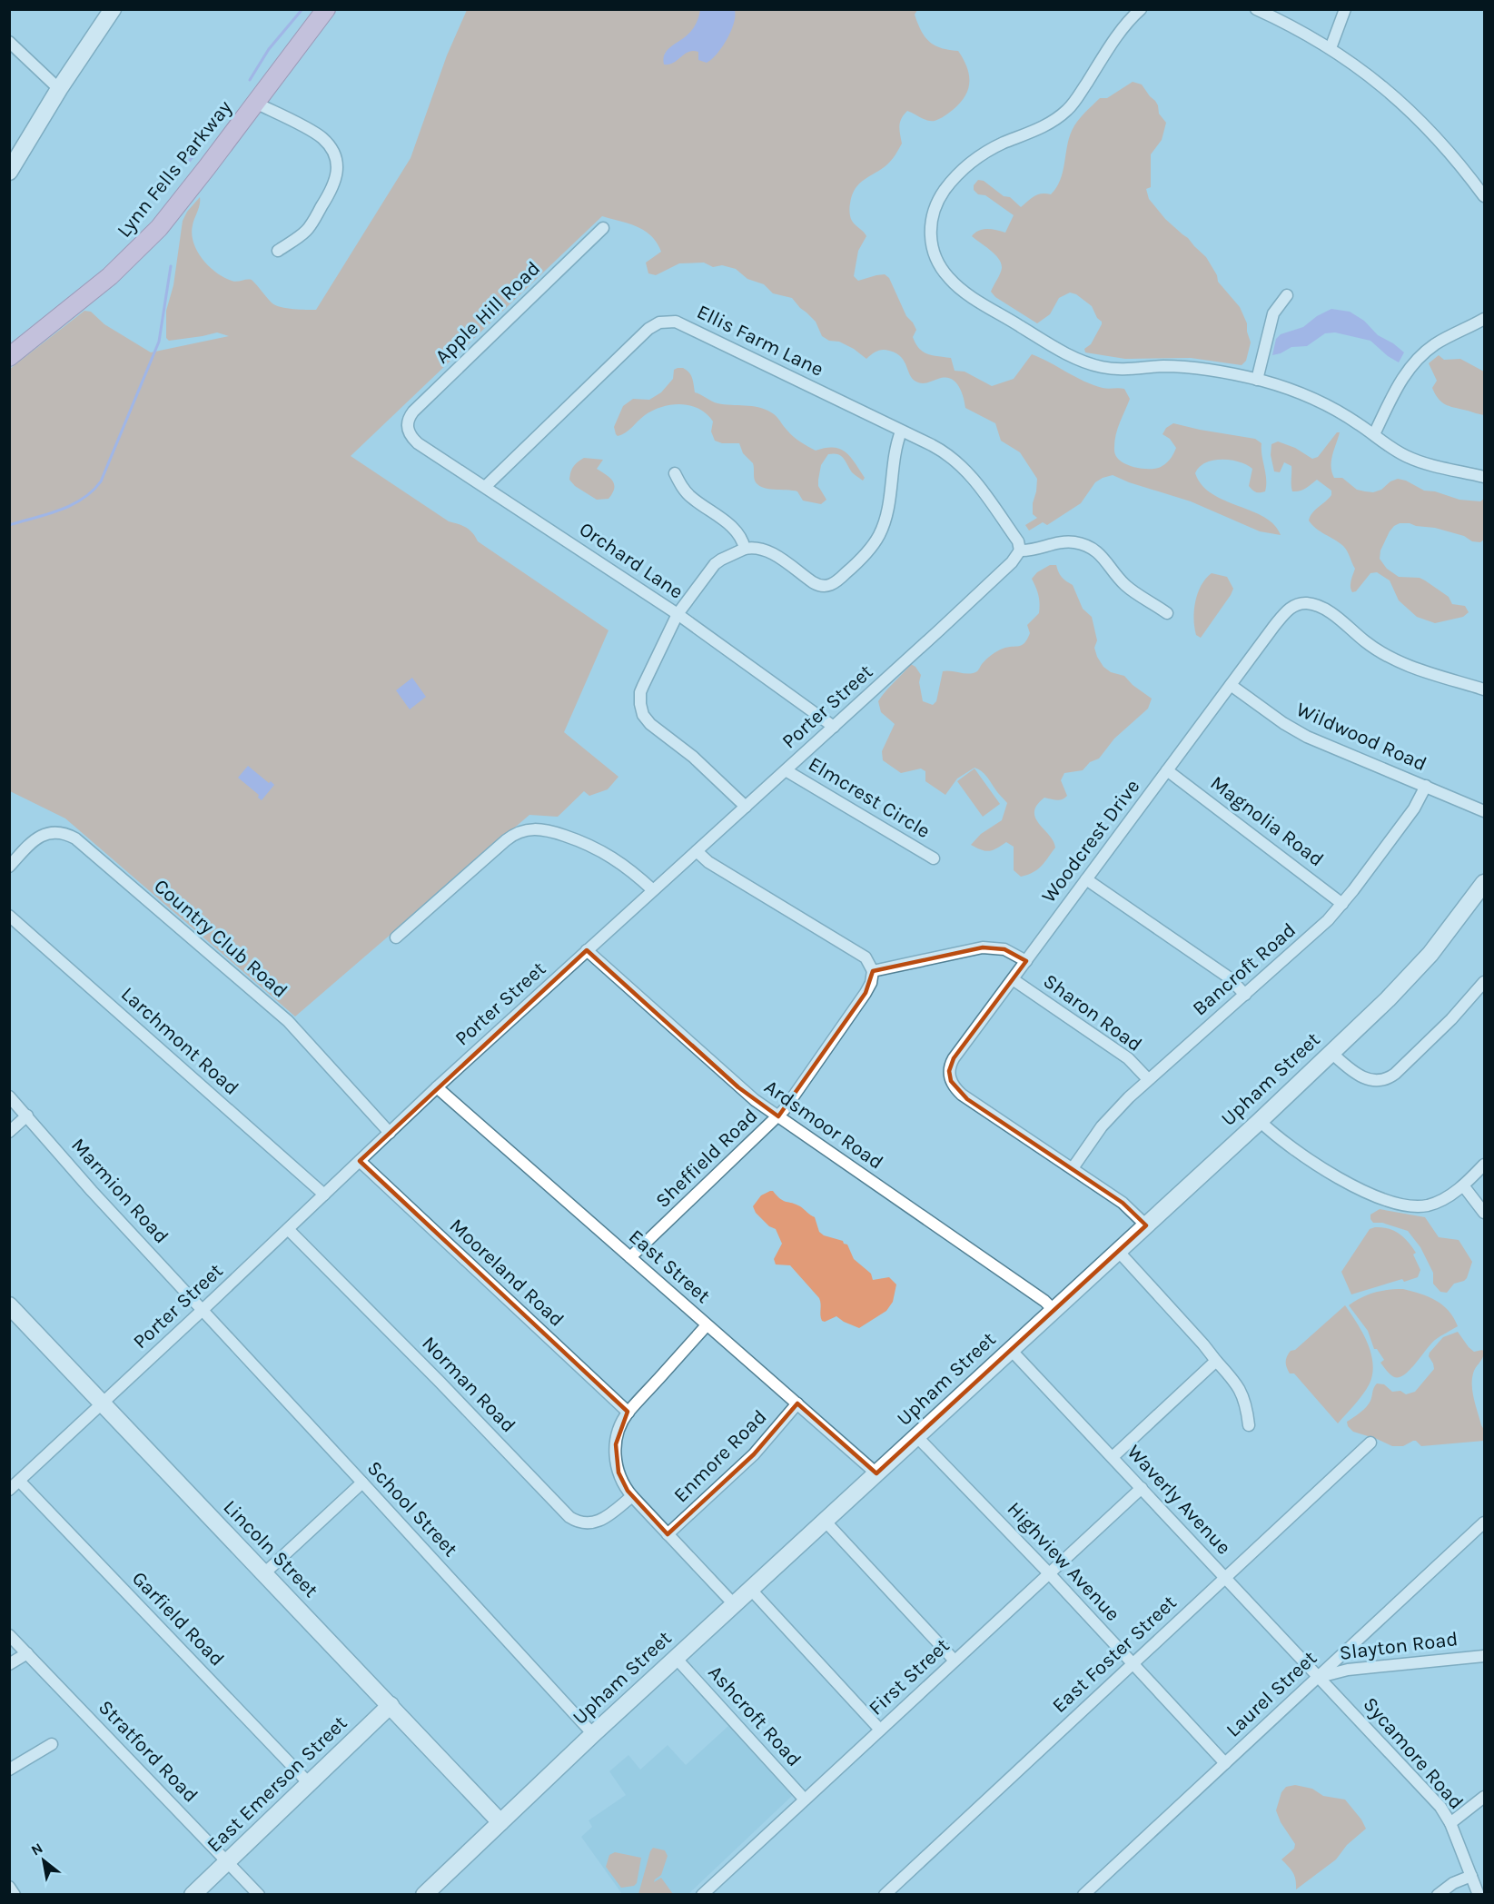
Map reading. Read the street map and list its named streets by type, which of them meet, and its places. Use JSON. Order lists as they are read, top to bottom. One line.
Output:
{"streets":{"main road":["Lynn Fells Parkway","Upham Street","Lincoln Street","East Emerson Street"],"street":["Apple Hill Road","Ellis Farm Lane","Orchard Lane","Porter Street","Wildwood Road","Elmcrest Circle","Magnolia Road","Woodcrest Drive","Country Club Road","Bancroft Road","Sharon Road","Larchmont Road","Ardsmoor Road","Sheffield Road","Marmion Road","East Street","Mooreland Road","Norman Road","Enmore Road","Waverly Avenue","School Street","Highview Avenue","Garfield Road","Slayton Road","East Foster Street","First Street","Laurel Street","Ashcroft Road","Stratford Road","Sycamore Road"]},"crossings":[["Apple Hill Road","Orchard Lane"],["Ellis Farm Lane","Orchard Lane"],["Ellis Farm Lane","Porter Street"],["Orchard Lane","Porter Street"],["Porter Street","Elmcrest Circle"],["Porter Street","Country Club Road"],["Porter Street","Larchmont Road"],["Porter Street","Ardsmoor Road"],["Porter Street","Marmion Road"],["Porter Street","East Street"],["Porter Street","Mooreland Road"],["Porter Street","Norman Road"],["Porter Street","School Street"],["Porter Street","Lincoln Street"],["Porter Street","Garfield Road"],["Wildwood Road","Woodcrest Drive"],["Wildwood Road","Bancroft Road"],["Magnolia Road","Woodcrest Drive"],["Magnolia Road","Bancroft Road"],["Woodcrest Drive","Bancroft Road"],["Woodcrest Drive","Sharon Road"],["Woodcrest Drive","Upham Street"],["Bancroft Road","Sharon Road"],["Upham Street","Ardsmoor Road"],["Upham Street","East Street"],["Upham Street","Waverly Avenue"],["Upham Street","School Street"],["Upham Street","Lincoln Street"],["Upham Street","Highview Avenue"],["Upham Street","Ashcroft Road"],["Ardsmoor Road","Sheffield Road"],["Sheffield Road","East Street"],["Marmion Road","School Street"],["East Street","Enmore Road"],["Waverly Avenue","Slayton Road"],["Waverly Avenue","East Foster Street"],["Waverly Avenue","First Street"],["Waverly Avenue","Laurel Street"],["Waverly Avenue","Sycamore Road"],["Lincoln Street","East Emerson Street"],["Highview Avenue","East Foster Street"],["Highview Avenue","First Street"],["Highview Avenue","Laurel Street"],["Garfield Road","East Emerson Street"],["Slayton Road","Laurel Street"],["Slayton Road","Sycamore Road"],["First Street","Ashcroft Road"],["Laurel Street","Sycamore Road"],["Stratford Road","East Emerson Street"]],"north":"top left"}
